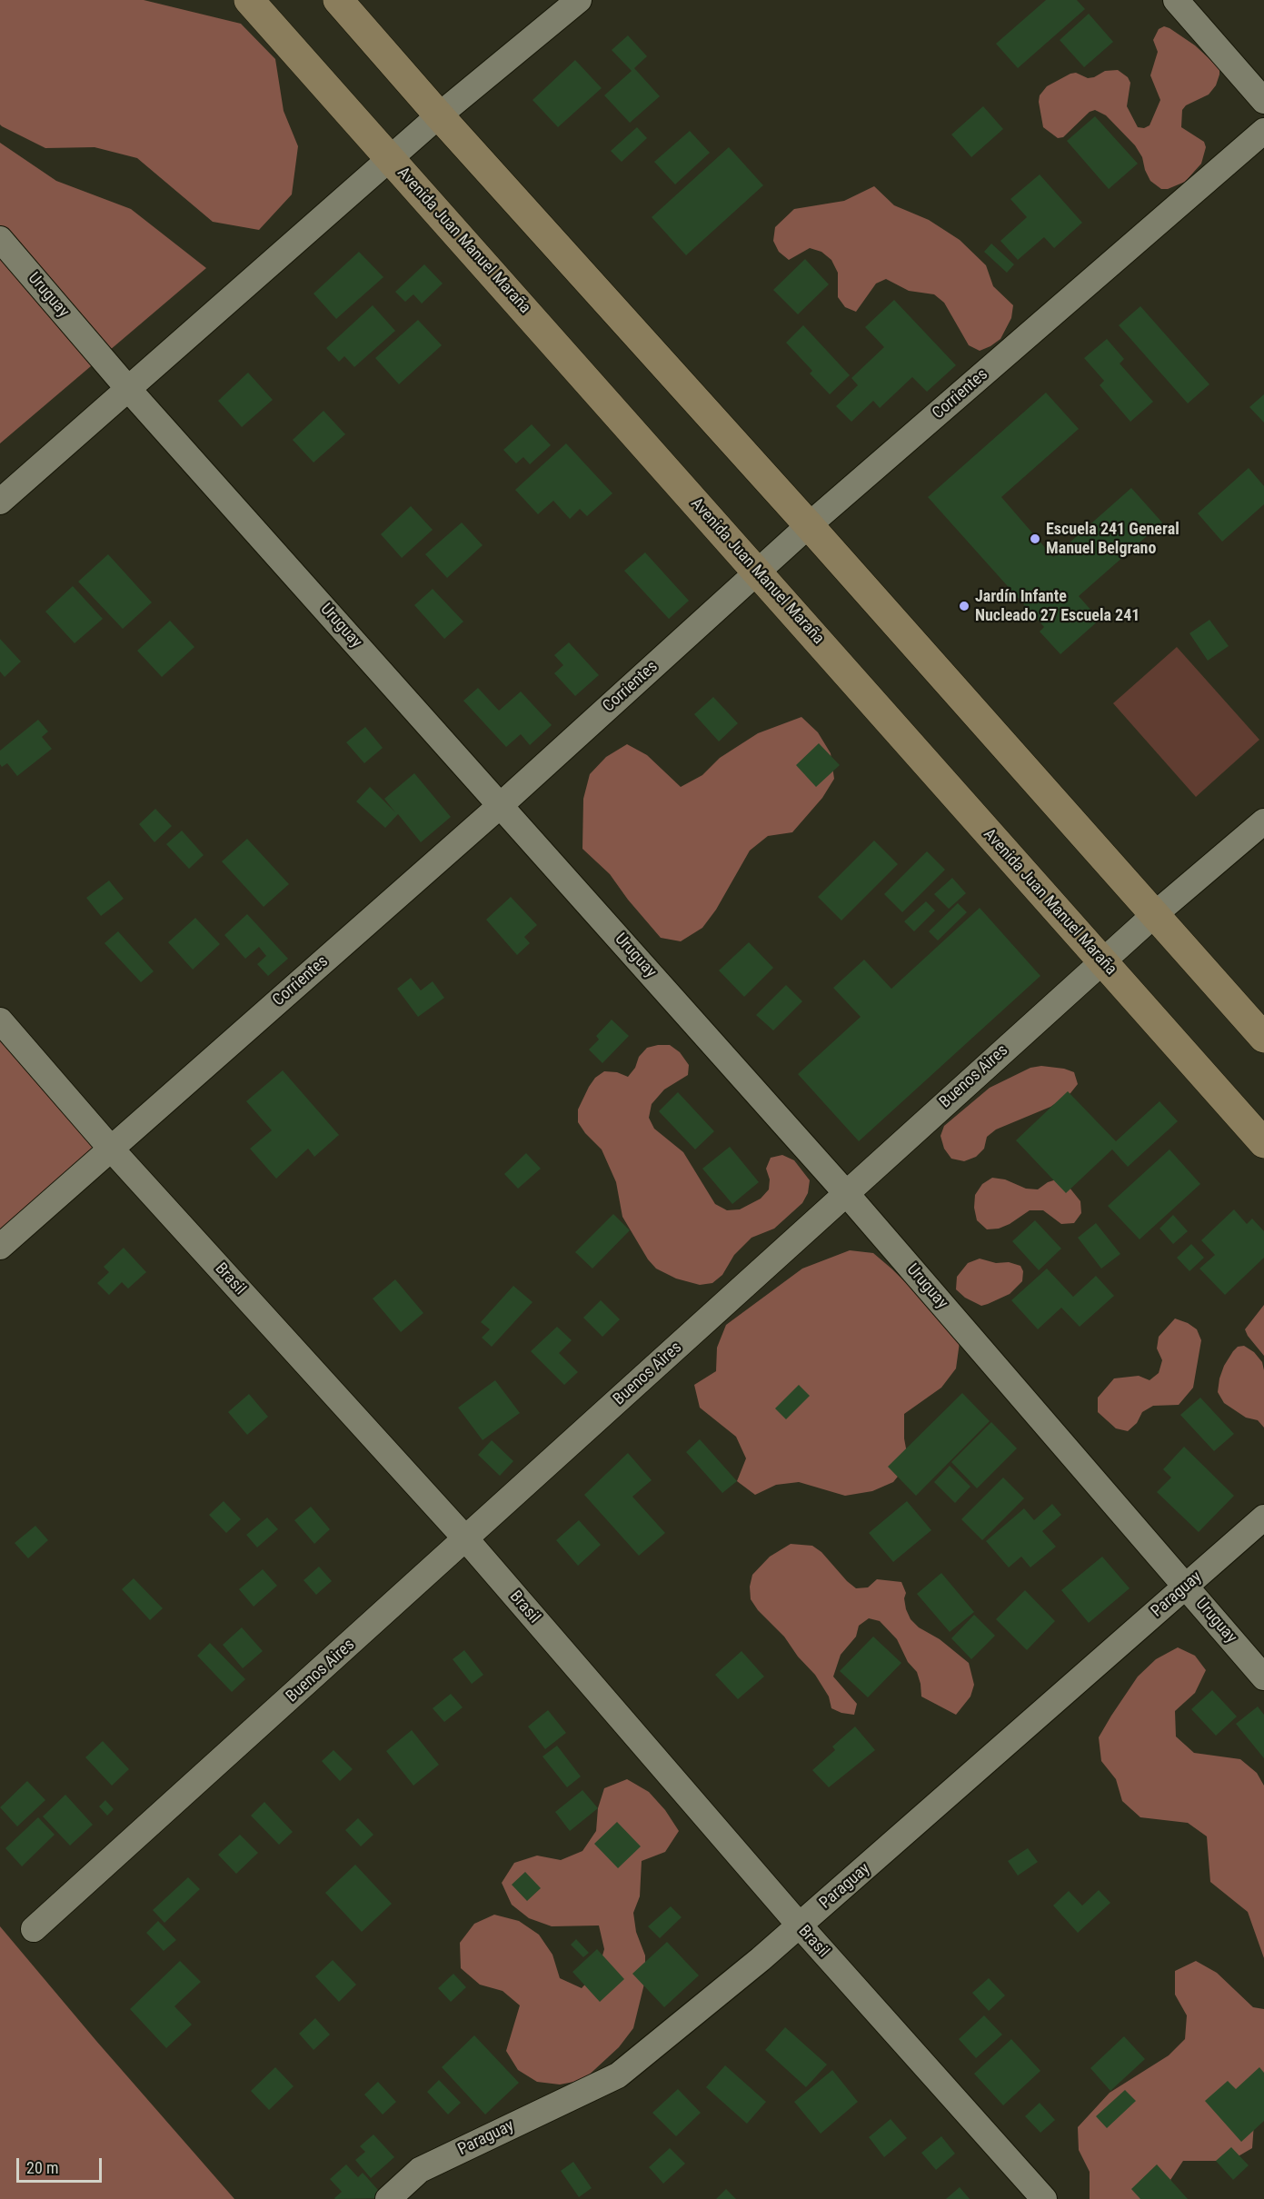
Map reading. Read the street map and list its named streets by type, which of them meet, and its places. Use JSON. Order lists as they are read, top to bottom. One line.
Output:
{"streets":{"street":["Avenida Juan Manuel Maraña","Uruguay","Corrientes","Buenos Aires","Brasil","Paraguay"]},"crossings":[["Avenida Juan Manuel Maraña","Corrientes"],["Avenida Juan Manuel Maraña","Buenos Aires"],["Uruguay","Corrientes"],["Uruguay","Buenos Aires"],["Uruguay","Paraguay"],["Corrientes","Brasil"],["Buenos Aires","Brasil"],["Brasil","Paraguay"]],"places":["Escuela 241 General Manuel Belgrano","Jardín Infante Nucleado 27 Escuela 241"],"scale_bar":"20 m"}
